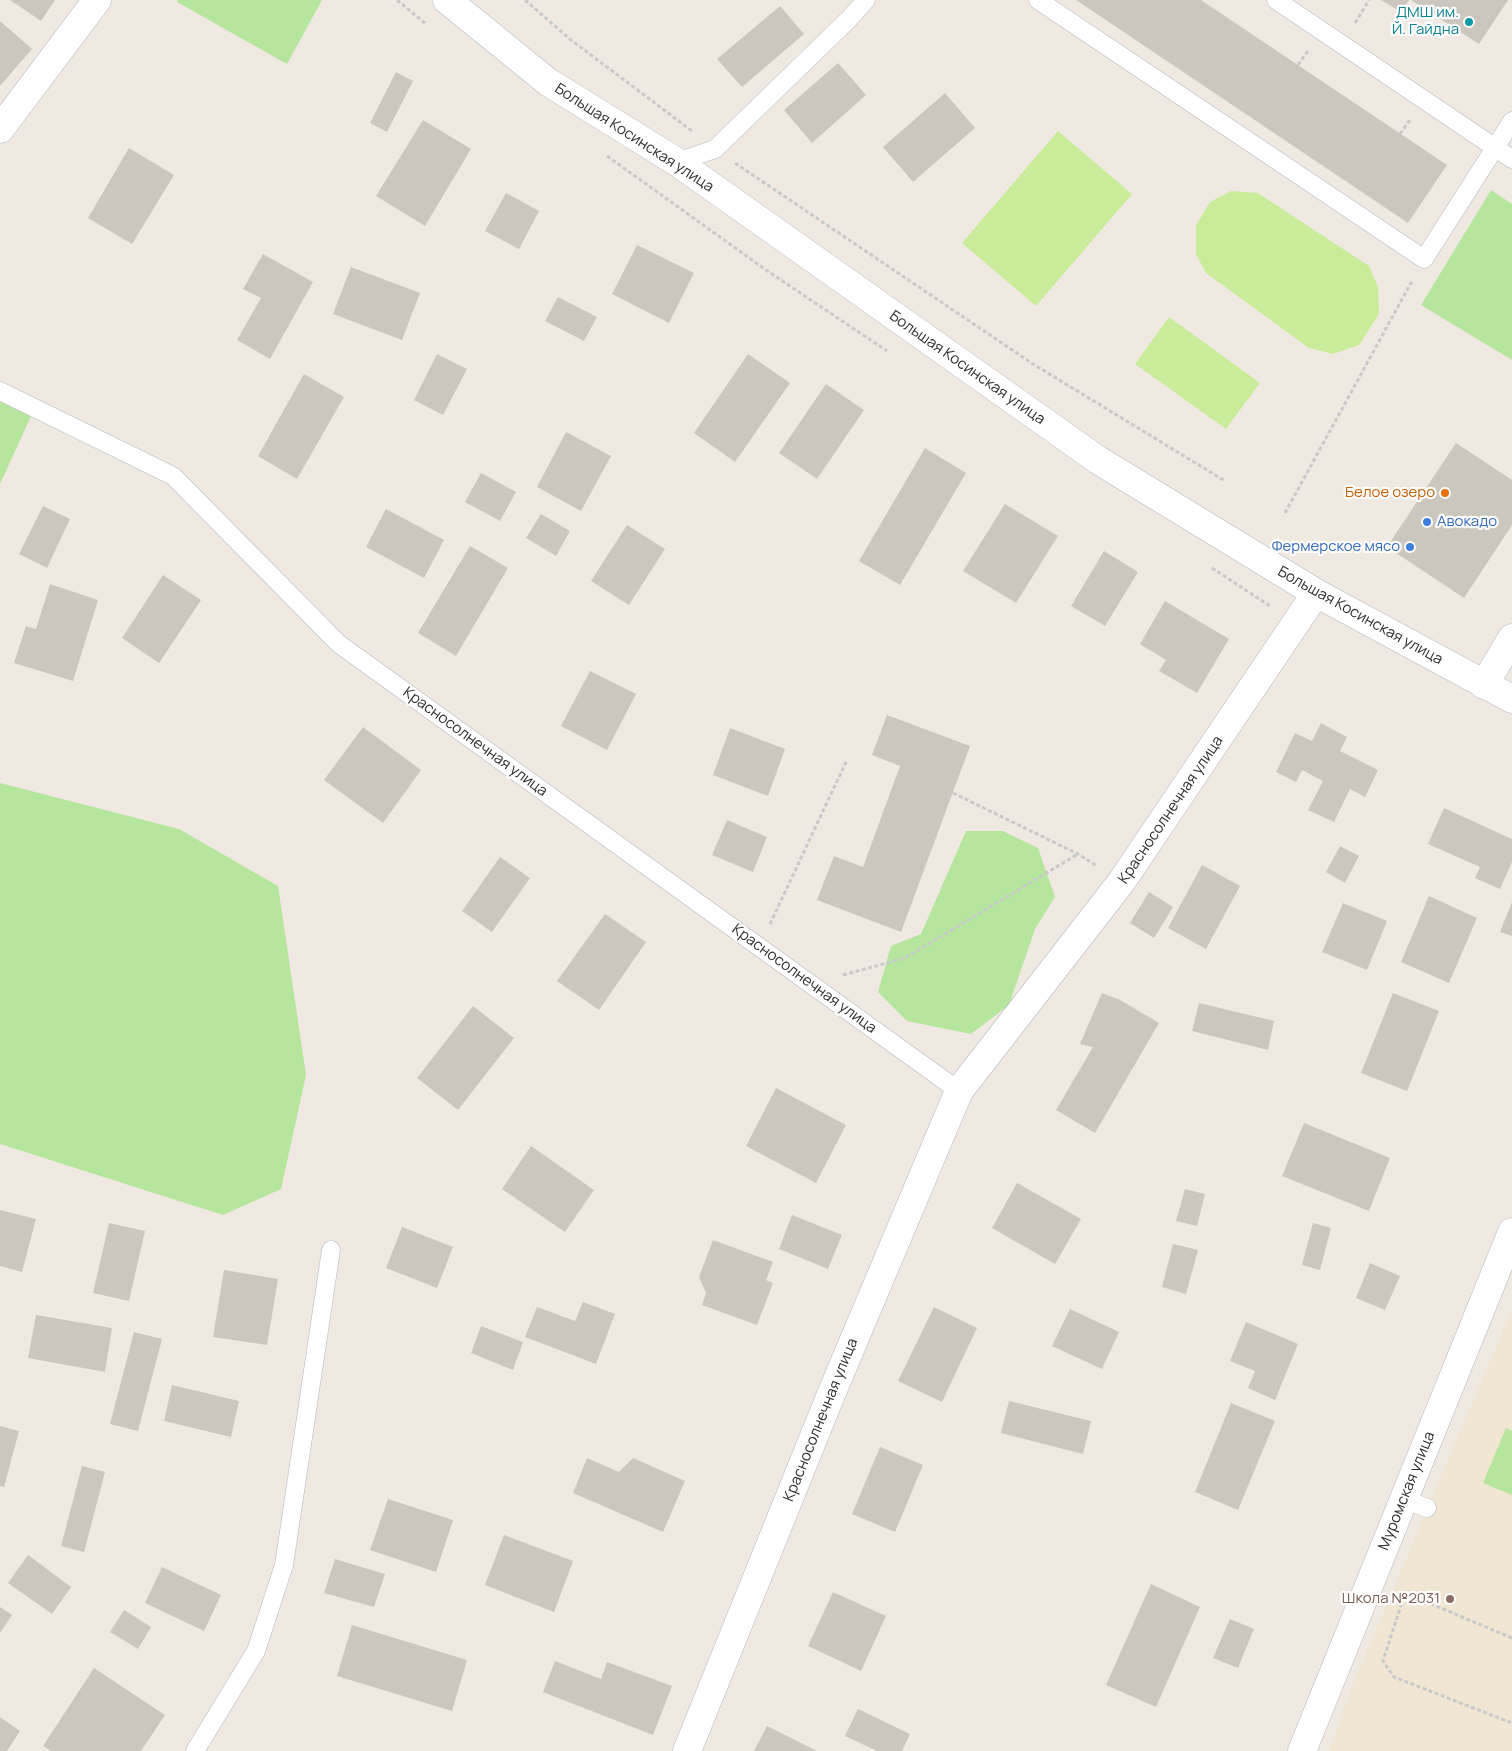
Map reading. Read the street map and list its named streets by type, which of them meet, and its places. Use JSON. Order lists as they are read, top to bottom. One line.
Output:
{"streets":{"street":["Большая Косинская улица","Красносолнечная улица","Муромская улица"]},"crossings":[["Большая Косинская улица","Красносолнечная улица"]],"places":["ДМШ им. Й. Гайдна","Белое озеро","Авокадо","Фермерское мясо","Школа №2031"]}
